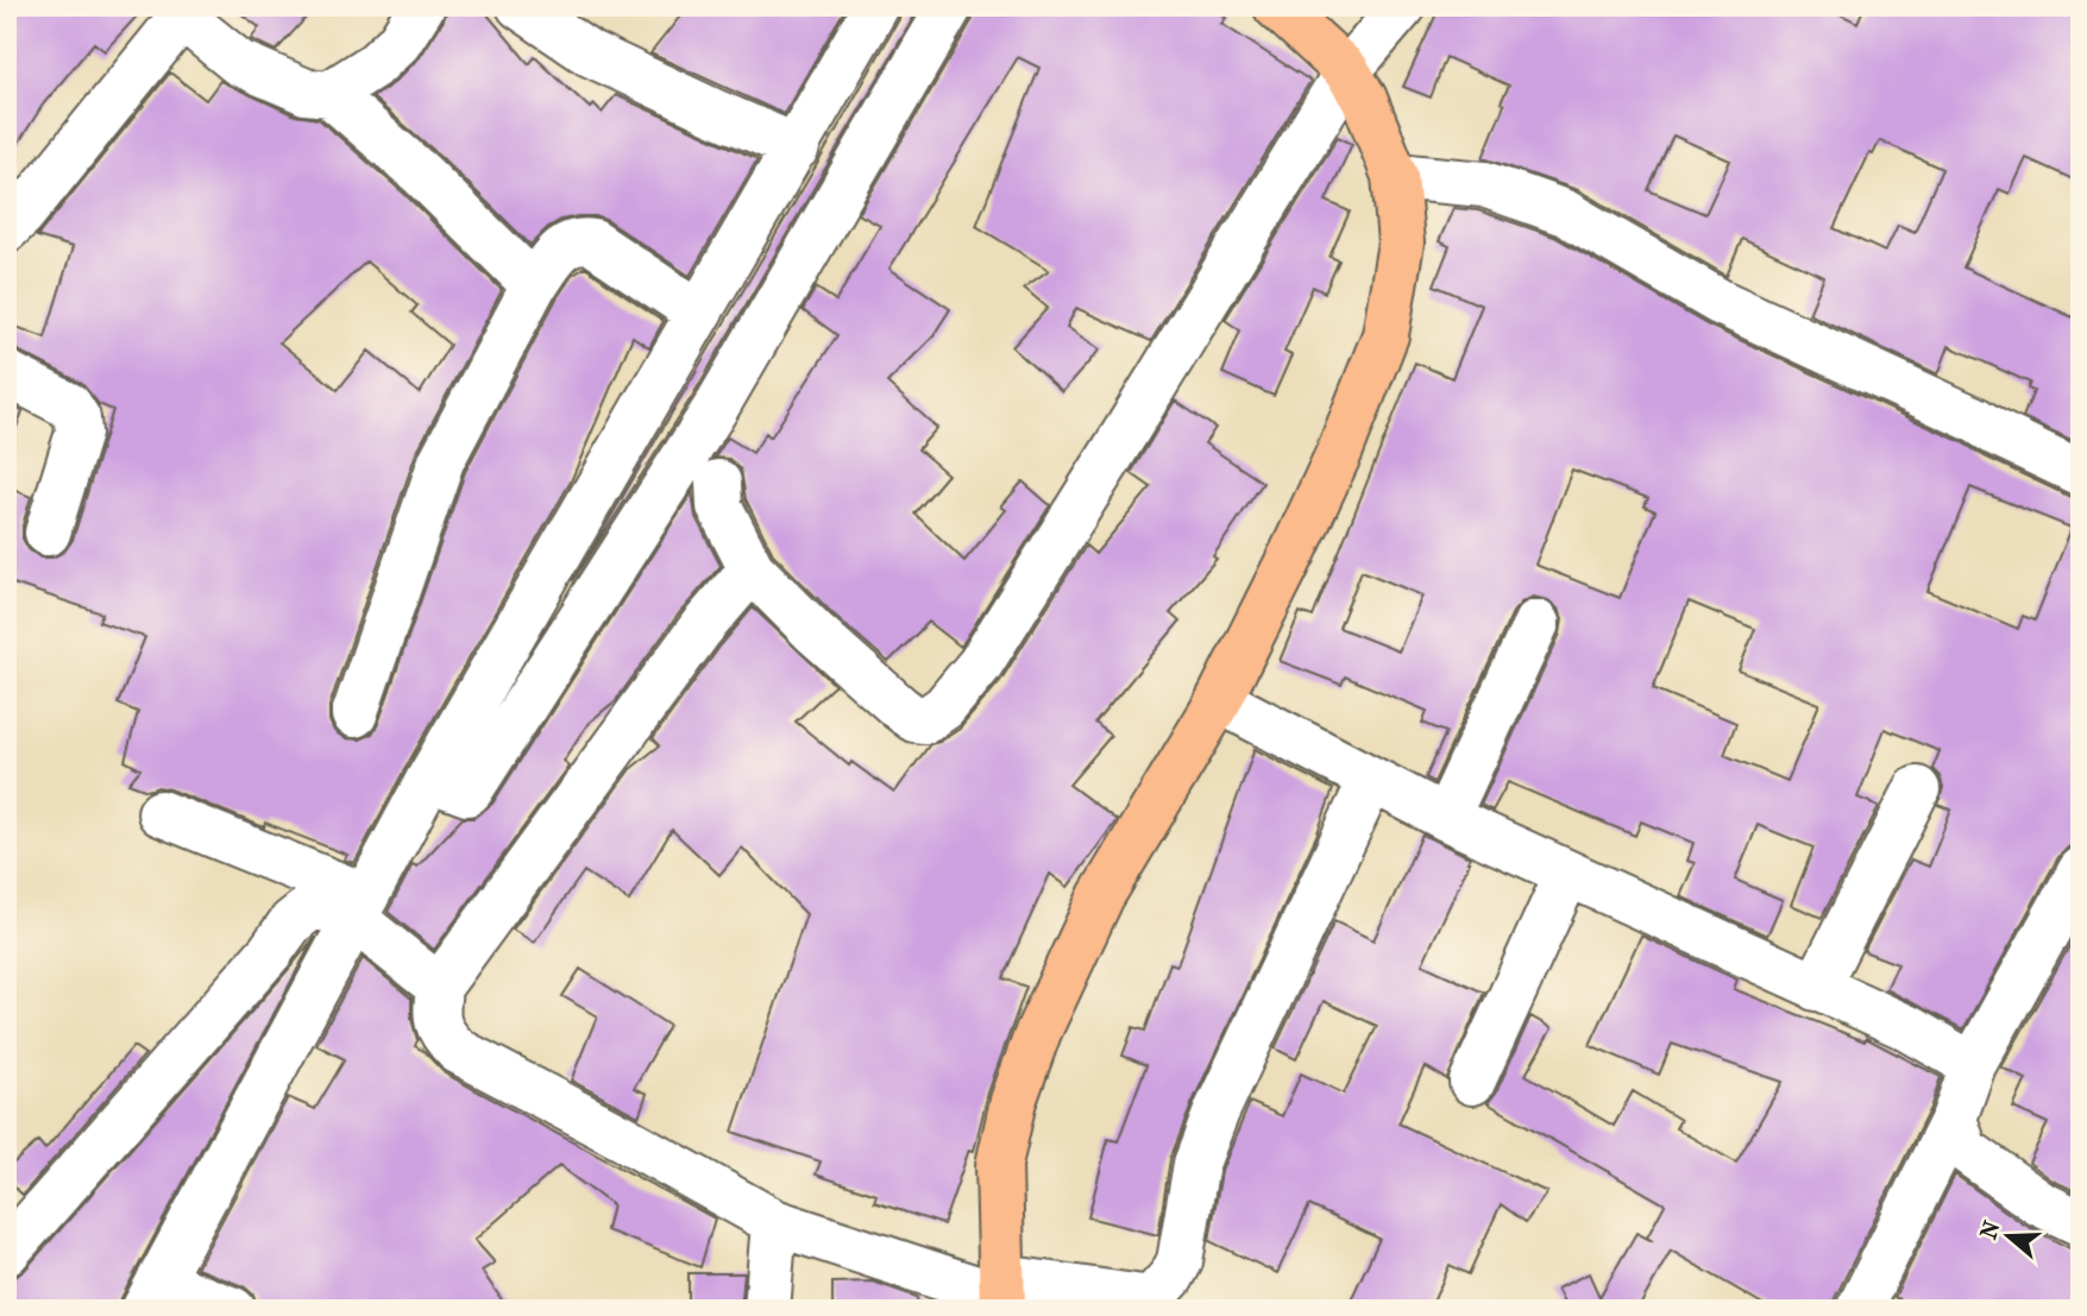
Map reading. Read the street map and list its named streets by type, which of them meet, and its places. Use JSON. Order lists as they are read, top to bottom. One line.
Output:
{"north":"left"}
